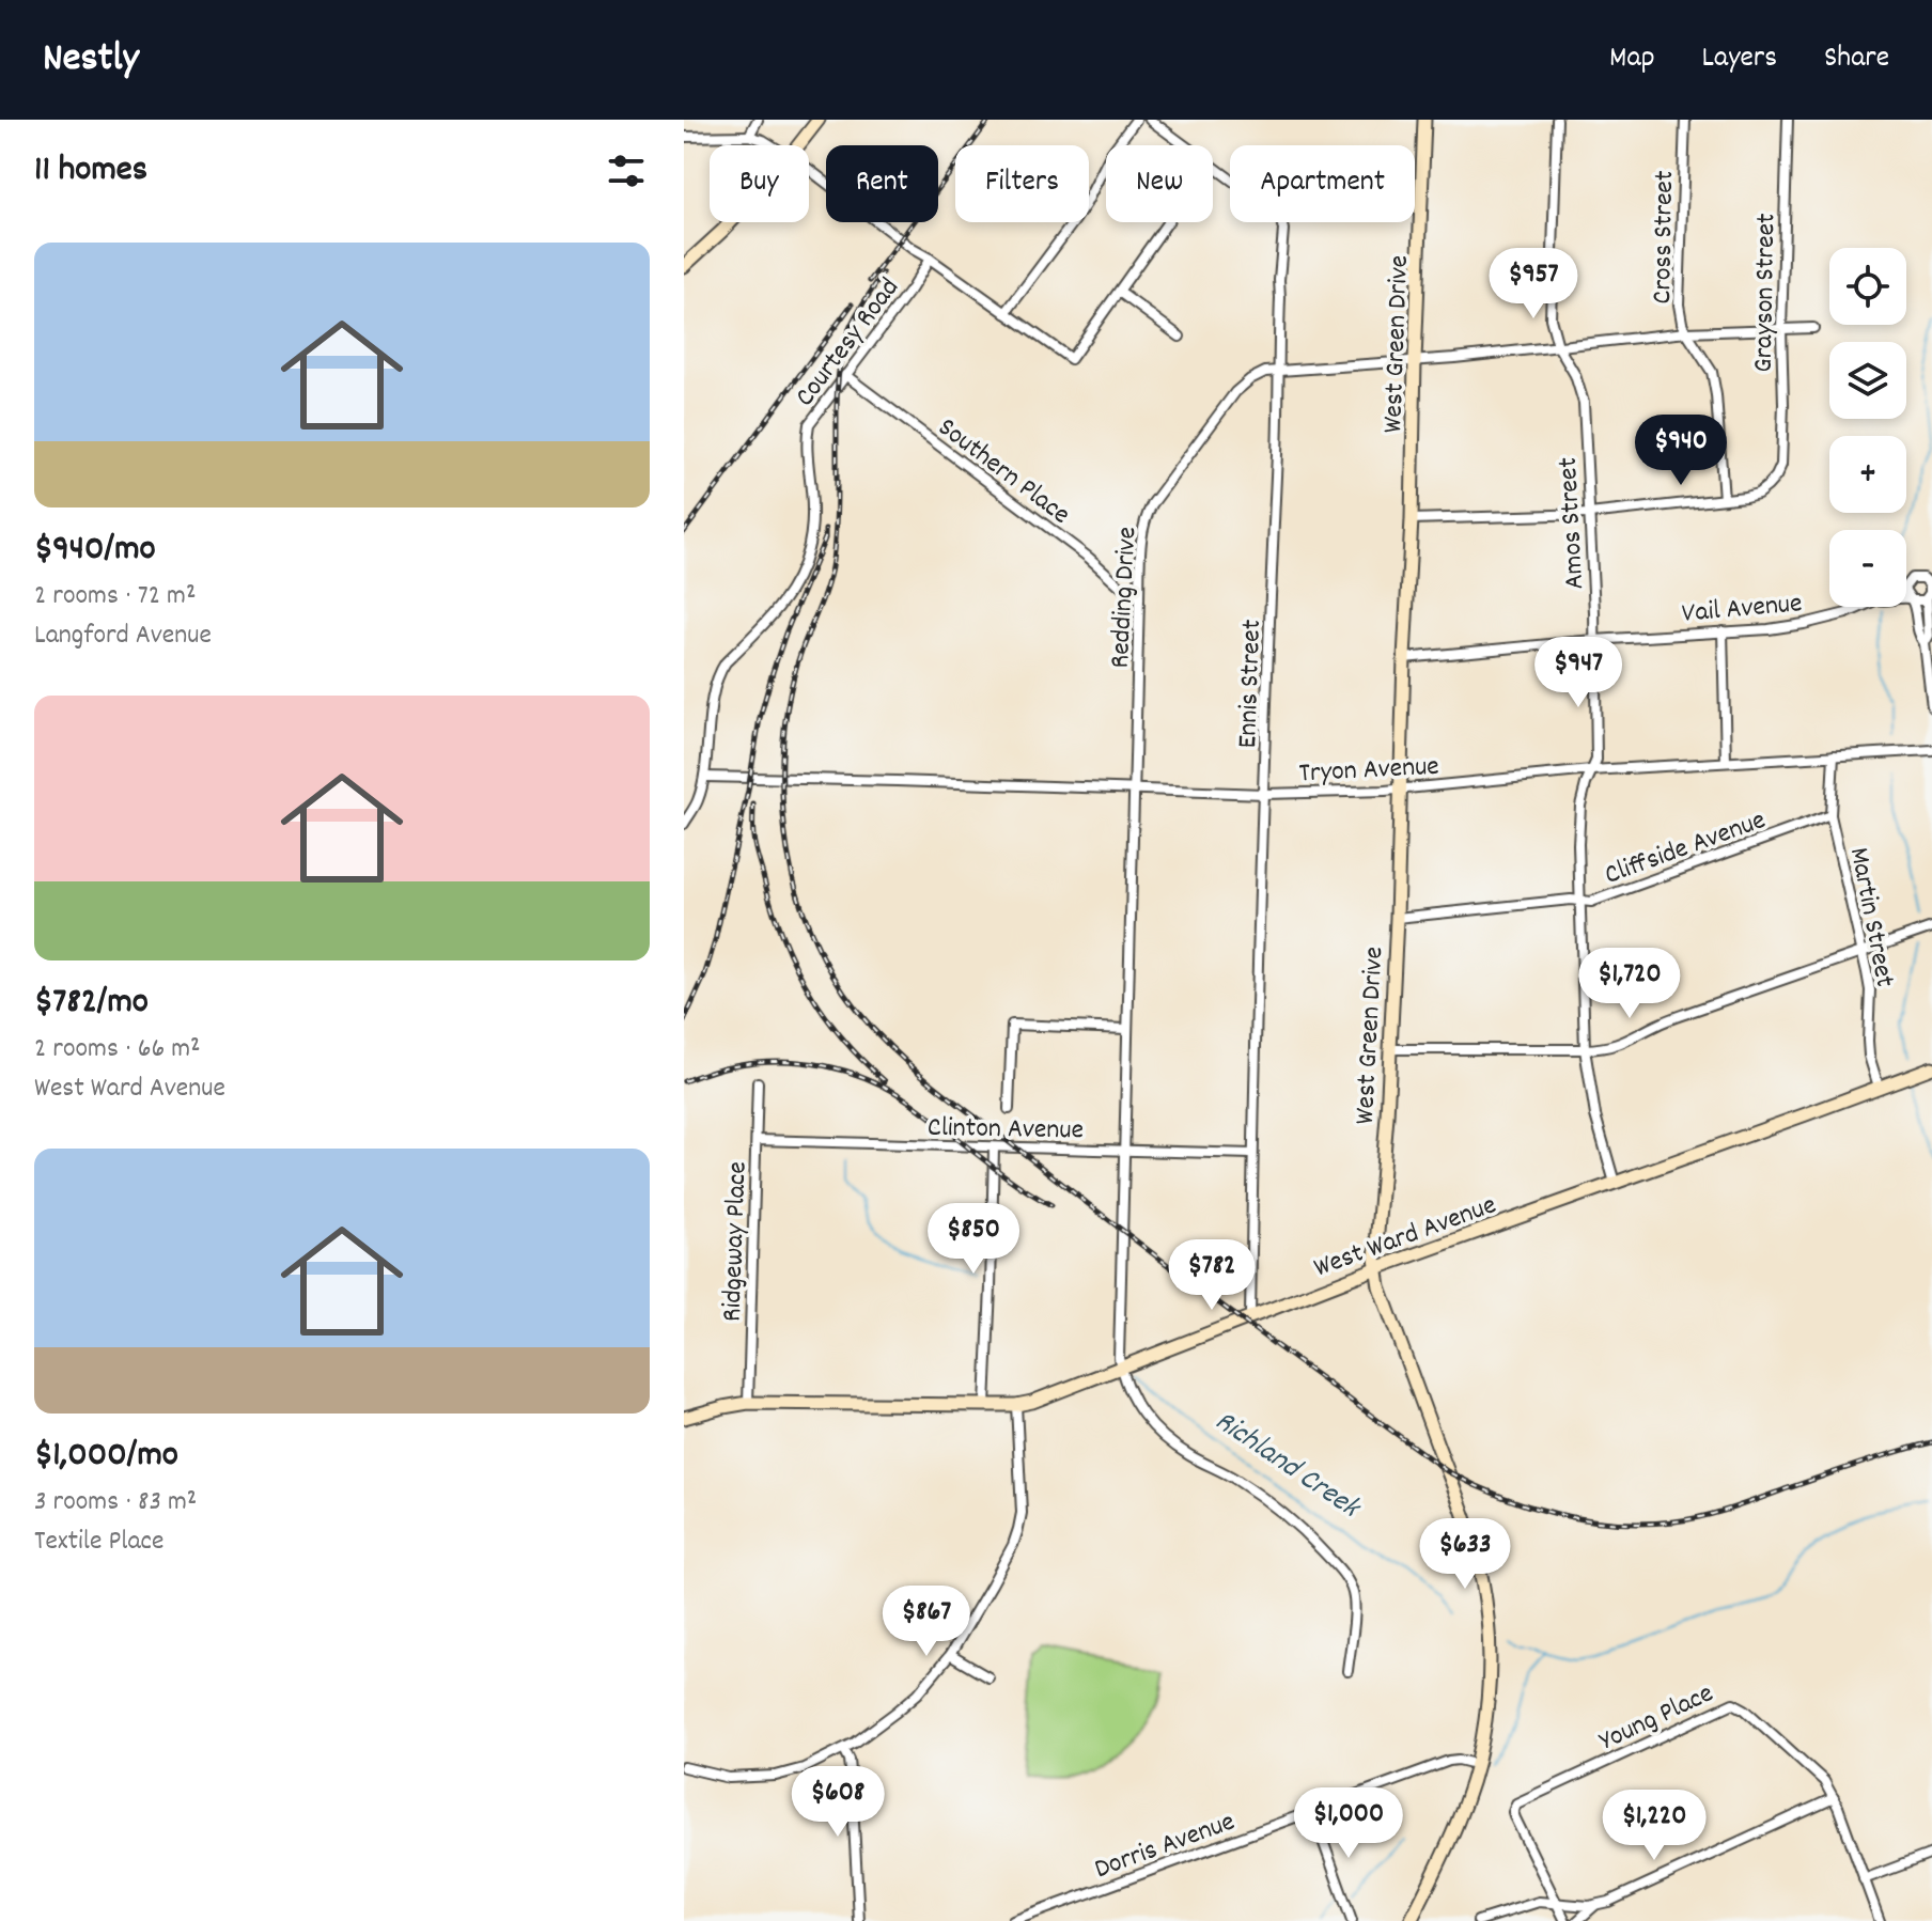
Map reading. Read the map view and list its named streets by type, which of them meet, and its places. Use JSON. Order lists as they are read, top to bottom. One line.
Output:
{"streets":{"main road":["West Green Drive","West Ward Avenue"],"street":["Cross Street","Grayson Street","Courtesy Road","Southern Place","Amos Street","Redding Drive","Vail Avenue","Ennis Street","Tryon Avenue","Cliffside Avenue","Martin Street","Clinton Avenue","Ridgeway Place","Young Place","Dorris Avenue"]},"crossings":[["Cross Street","Grayson Street"],["Cross Street","Redding Drive"],["Grayson Street","Redding Drive"],["Courtesy Road","Southern Place"],["Courtesy Road","Tryon Avenue"],["West Green Drive","Redding Drive"],["West Green Drive","Vail Avenue"],["West Green Drive","Tryon Avenue"],["West Green Drive","Cliffside Avenue"],["West Green Drive","West Ward Avenue"],["West Green Drive","Dorris Avenue"],["Southern Place","Redding Drive"],["Amos Street","Redding Drive"],["Amos Street","Vail Avenue"],["Amos Street","Tryon Avenue"],["Amos Street","Cliffside Avenue"],["Amos Street","West Ward Avenue"],["Redding Drive","Ennis Street"],["Redding Drive","Tryon Avenue"],["Redding Drive","Clinton Avenue"],["Redding Drive","West Ward Avenue"],["Ennis Street","Tryon Avenue"],["Ennis Street","Clinton Avenue"],["Ennis Street","West Ward Avenue"],["Tryon Avenue","Martin Street"],["Cliffside Avenue","Martin Street"],["Martin Street","West Ward Avenue"],["Clinton Avenue","Ridgeway Place"],["West Ward Avenue","Ridgeway Place"]],"water":["Richland Creek"],"page":{"header":"Nestly","nav":["Map","Layers","Share"],"heading":"11 homes","chip":["Buy","Rent","Filters","New","Apartment"],"list":[{"name":"$940/mo","note":"2 rooms · 72 m² · Langford Avenue"},{"name":"$782/mo","note":"2 rooms · 66 m² · West Ward Avenue"},{"name":"$1,000/mo","note":"3 rooms · 83 m² · Textile Place"}],"map_buttons":["+","−"],"price":["$957","$940","$947","$1,720","$850","$782","$633","$867","$608","$1,000","$1,220"]}}
